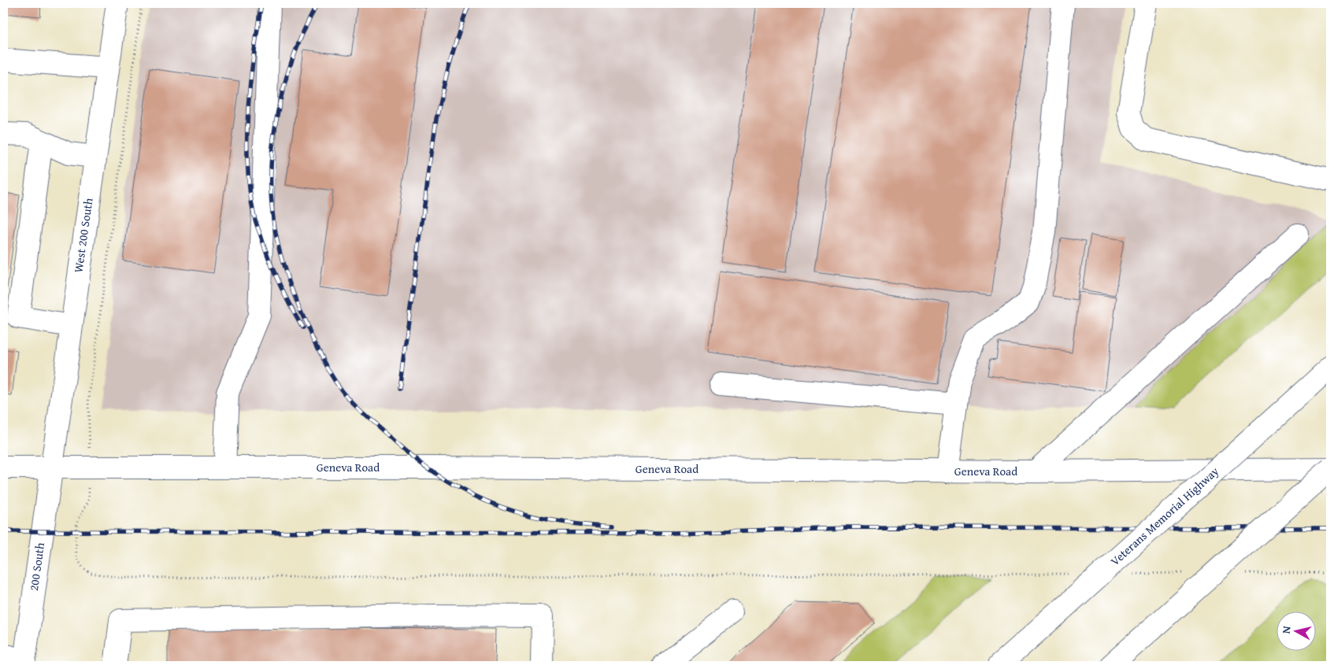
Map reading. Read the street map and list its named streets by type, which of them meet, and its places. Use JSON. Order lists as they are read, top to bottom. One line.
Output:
{"streets":{"main road":["West 200 South","Geneva Road","Veterans Memorial Highway","200 South"]},"crossings":[["West 200 South","Geneva Road"],["West 200 South","200 South"],["Geneva Road","200 South"]],"north":"left"}
